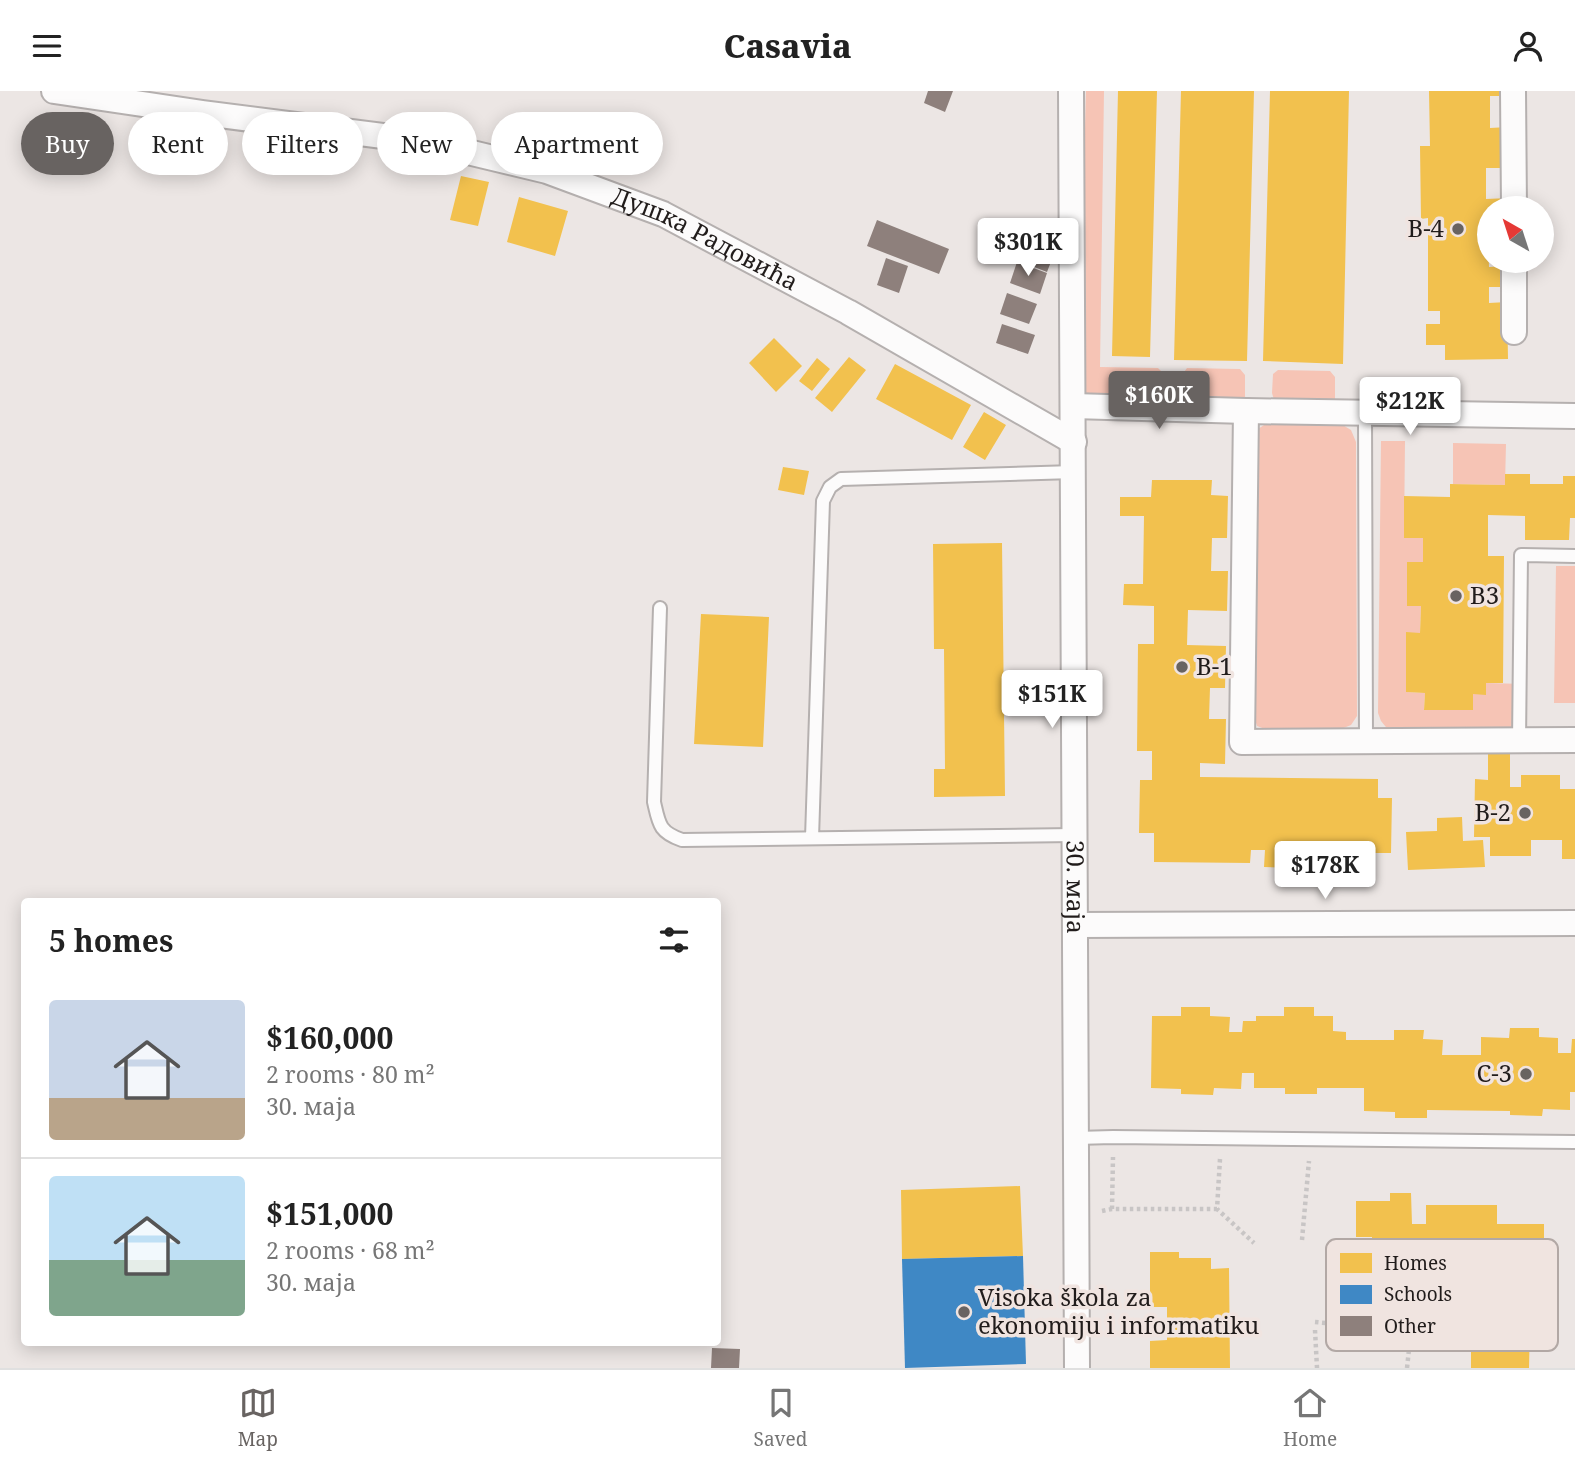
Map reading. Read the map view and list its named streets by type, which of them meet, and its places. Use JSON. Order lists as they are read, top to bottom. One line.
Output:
{"streets":{"street":["Душка Радовића","30. маја"]},"crossings":[["Душка Радовића","30. маја"]],"places":["B-4","B3","B-1","B-2","C-3","Visoka škola za ekonomiju i informatiku"],"legend":["Homes","Schools","Other"],"north":"top left","page":{"header":"Casavia","chip":["Buy","Rent","Filters","New","Apartment"],"price":["$301K","$160K","$212K","$151K","$178K"],"heading":"5 homes","list":[{"name":"$160,000","note":"2 rooms · 80 m² · 30. маја"},{"name":"$151,000","note":"2 rooms · 68 m² · 30. маја"}],"tabs":["Map","Saved","Home"]}}
